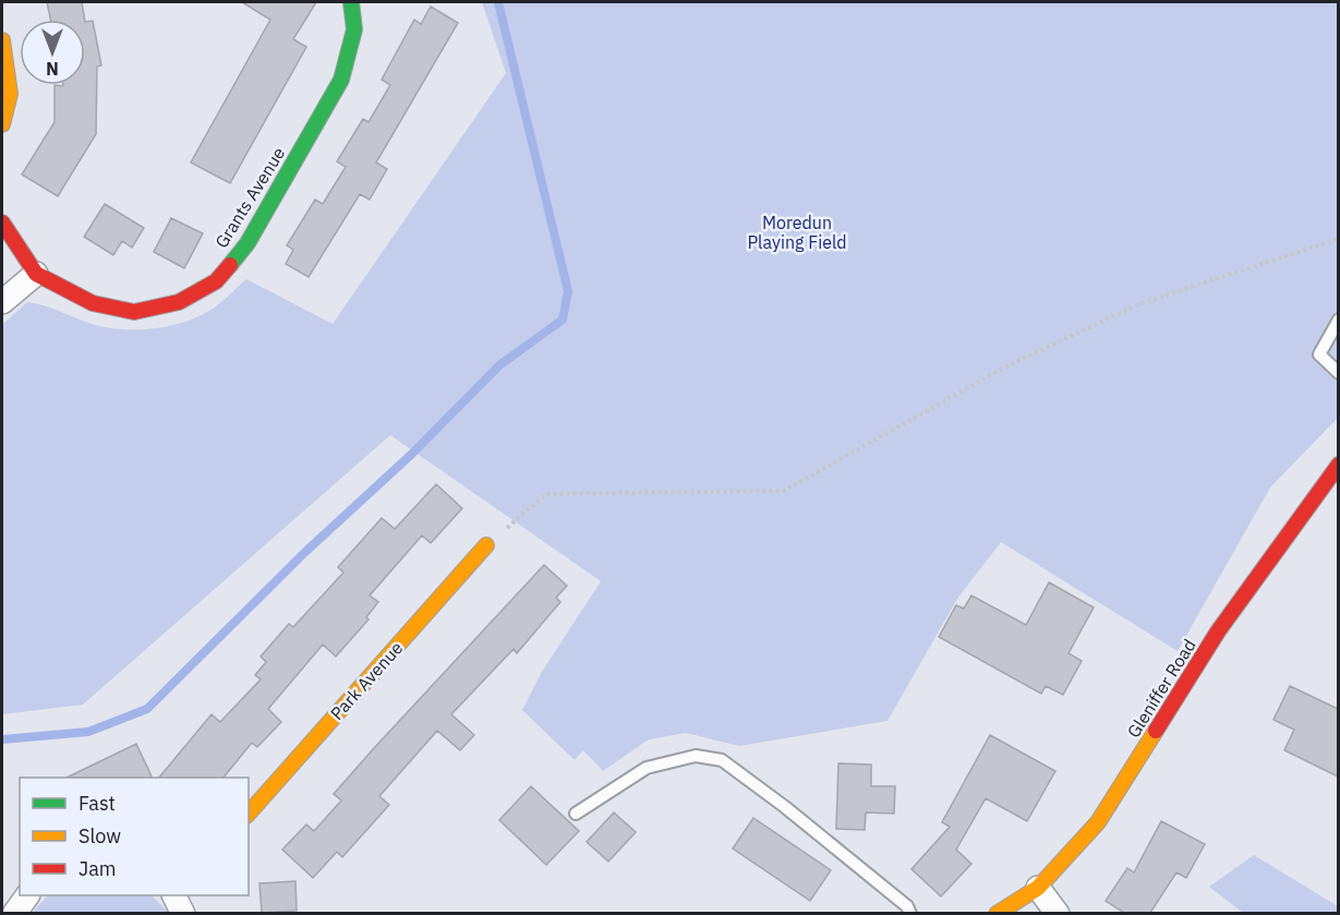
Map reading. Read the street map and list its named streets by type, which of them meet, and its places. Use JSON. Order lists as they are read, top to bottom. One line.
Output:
{"streets":{"street":["Grants Avenue","Park Avenue","Gleniffer Road"]},"parks":["Moredun Playing Field"],"legend":["Fast","Slow","Jam"],"north":"bottom"}
